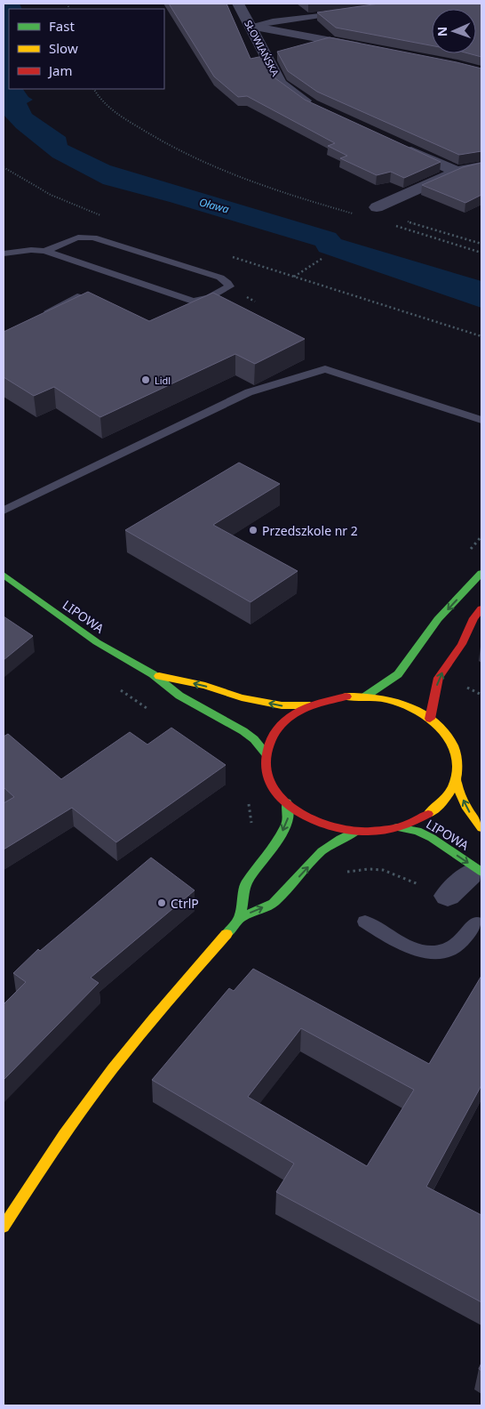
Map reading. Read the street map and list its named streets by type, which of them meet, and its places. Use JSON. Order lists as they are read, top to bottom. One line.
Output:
{"streets":{"main road":["LIPOWA"],"street":["SŁOWIAŃSKA"]},"water":["Oława"],"places":["Lidl","Przedszkole nr 2","CtrlP"],"legend":["Fast","Slow","Jam"],"north":"left"}
